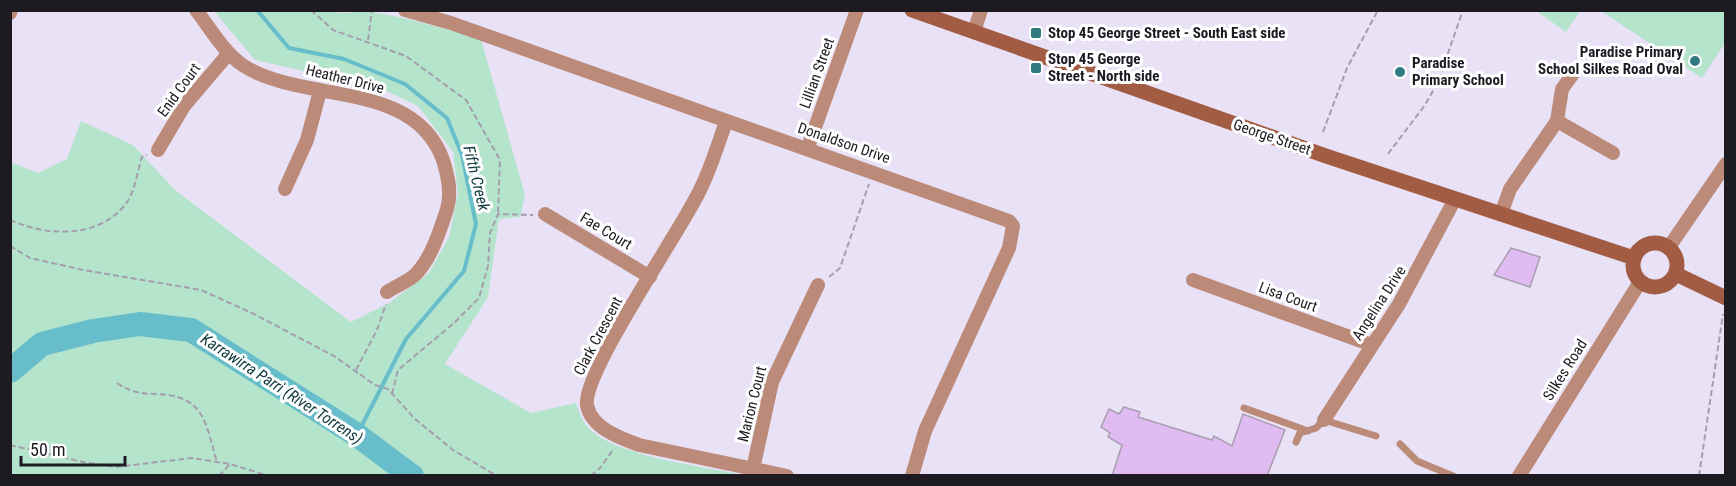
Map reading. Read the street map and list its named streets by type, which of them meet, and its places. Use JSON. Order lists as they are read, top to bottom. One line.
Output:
{"streets":{"street":["Lillian Street","Heather Drive","Enid Court","George Street","Donaldson Drive","Fae Court","Lisa Court","Angelina Drive","Clark Crescent","Silkes Road","Marion Court"]},"crossings":[["Lillian Street","Donaldson Drive"],["Heather Drive","Enid Court"],["George Street","Angelina Drive"],["George Street","Silkes Road"],["Donaldson Drive","Clark Crescent"],["Fae Court","Clark Crescent"],["Lisa Court","Angelina Drive"],["Clark Crescent","Marion Court"]],"water":["Fifth Creek","Karrawirra Parri (River Torrens)"],"places":{"transit":["Stop 45 George Street - South East side","Stop 45 George Street - North side"],"other":["Paradise Primary School Silkes Road Oval","Paradise Primary School"]},"scale_bar":"50 m"}
